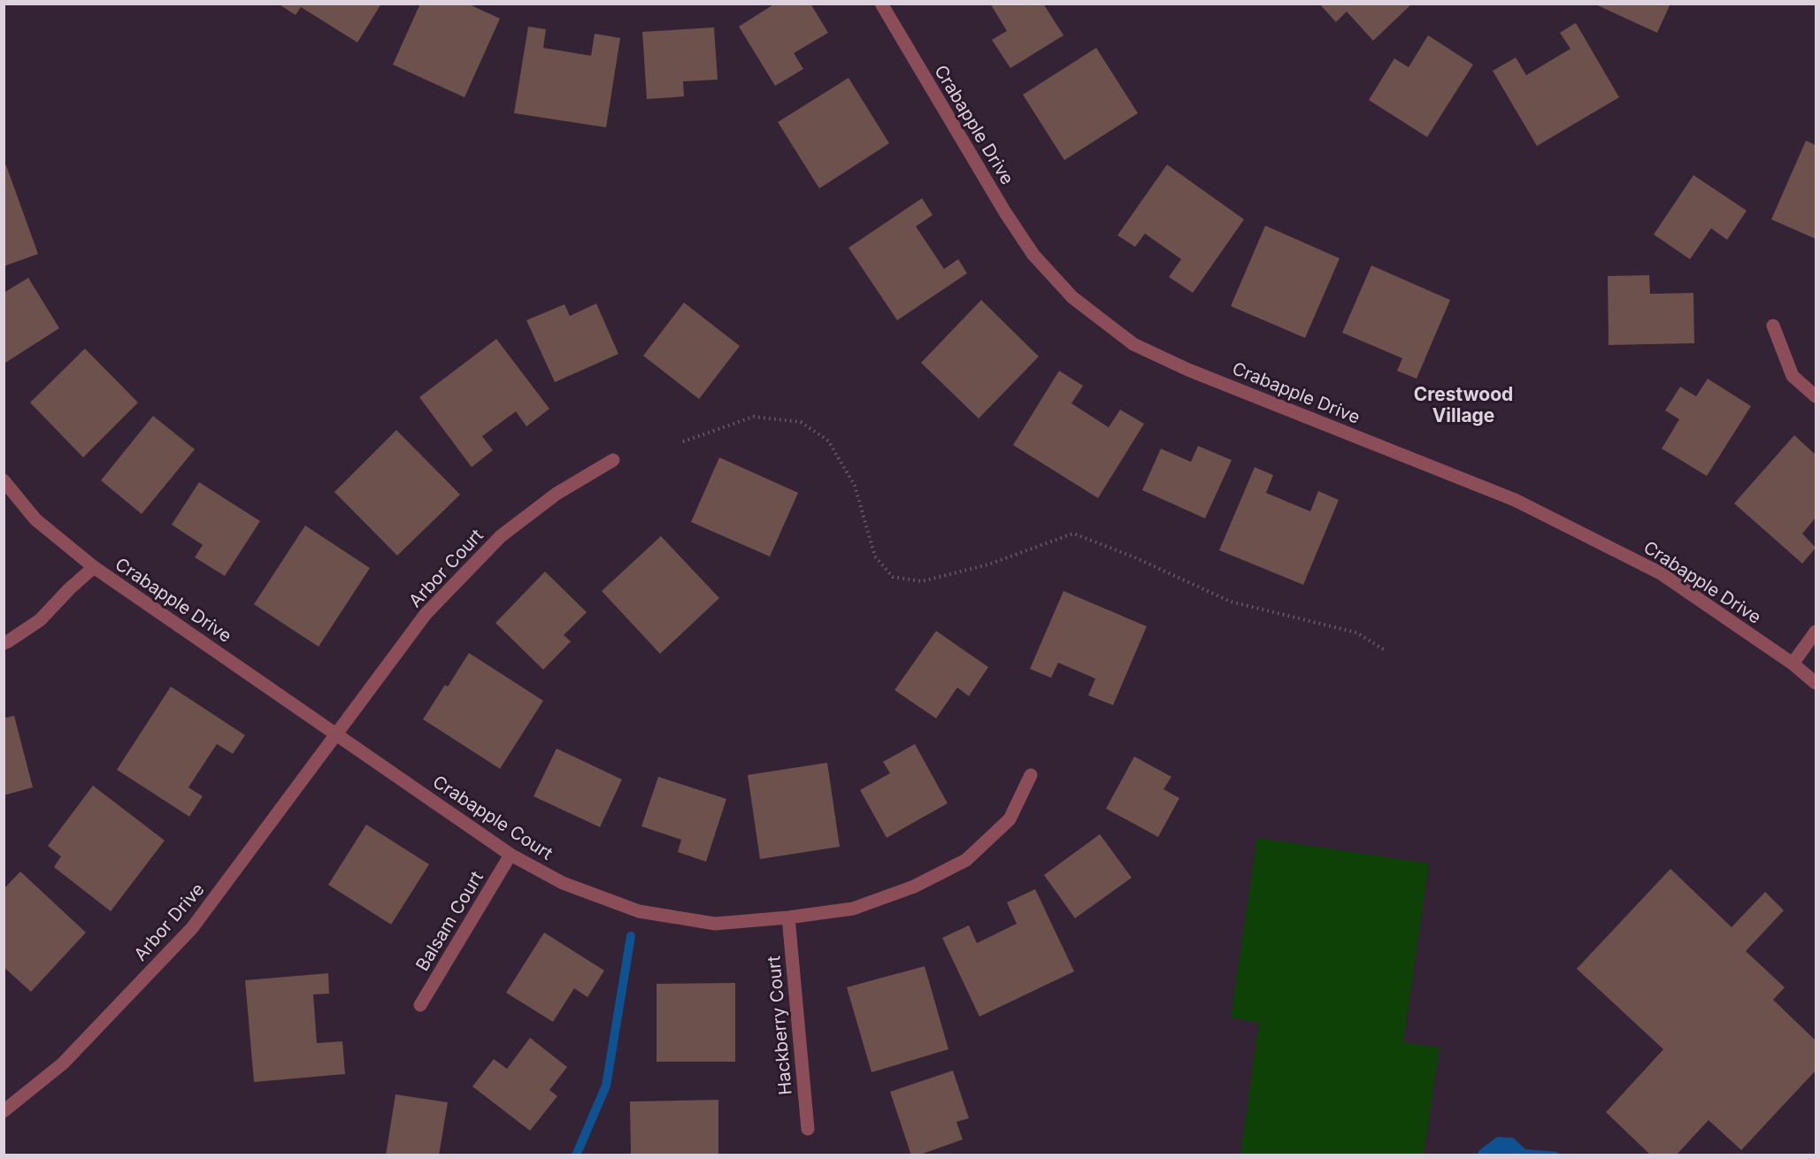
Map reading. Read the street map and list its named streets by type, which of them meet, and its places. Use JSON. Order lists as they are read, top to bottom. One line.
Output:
{"streets":{"street":["Crabapple Drive","Arbor Court","Crabapple Court","Balsam Court","Arbor Drive","Hackberry Court"]},"crossings":[["Crabapple Drive","Arbor Court"],["Crabapple Drive","Crabapple Court"],["Crabapple Drive","Arbor Drive"],["Arbor Court","Crabapple Court"],["Arbor Court","Arbor Drive"],["Crabapple Court","Balsam Court"],["Crabapple Court","Arbor Drive"],["Crabapple Court","Hackberry Court"]],"districts":["Crestwood Village"]}
